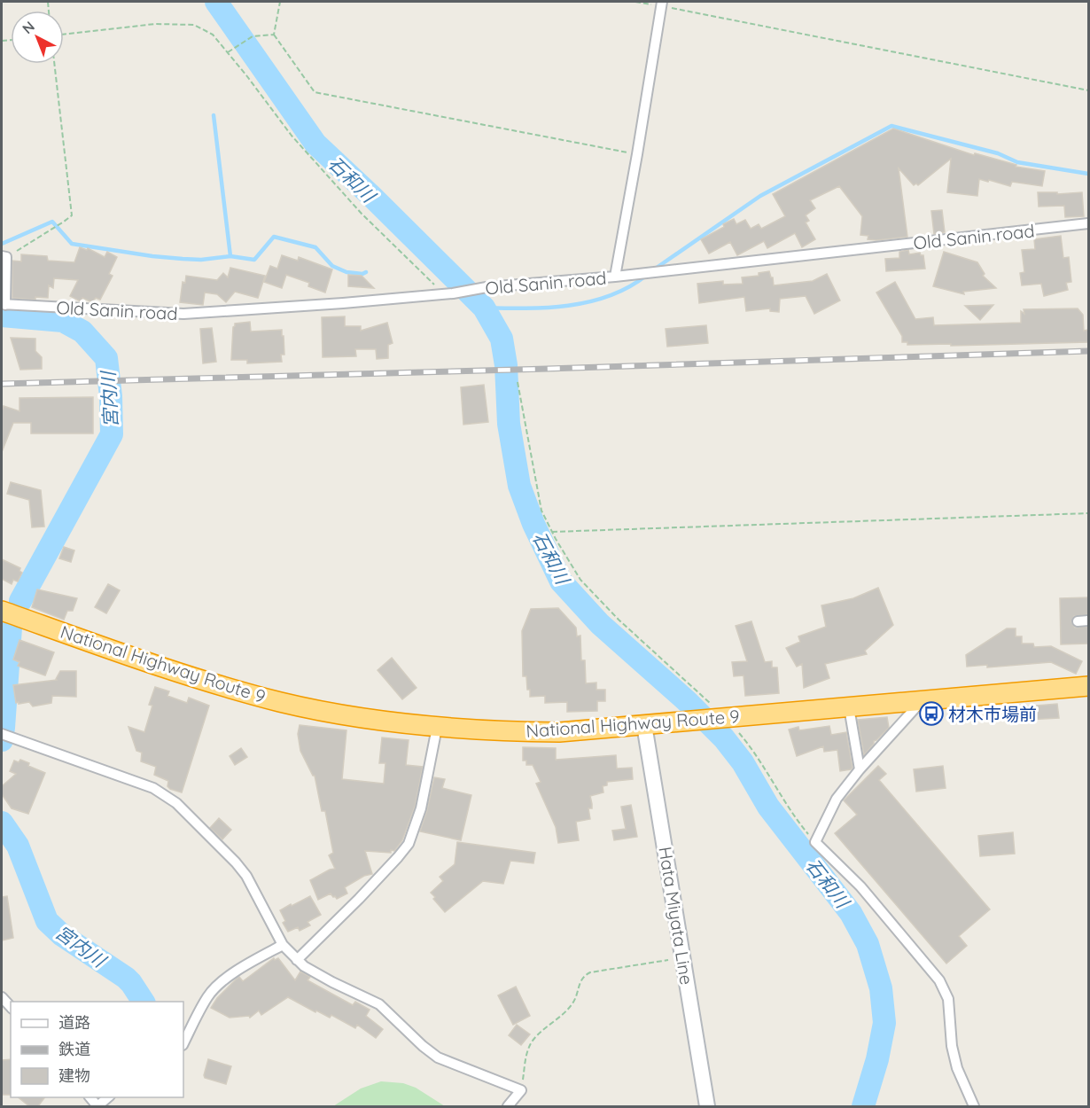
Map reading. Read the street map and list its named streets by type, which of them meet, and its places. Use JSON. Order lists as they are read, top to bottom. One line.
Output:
{"streets":{"highway":["National Highway Route 9"],"main road":["Hata Miyata Line"],"street":["Old Sanin road"]},"crossings":[["National Highway Route 9","Hata Miyata Line"]],"water":["石和川","宮内川"],"places":{"bus stop":["材木市場前"]},"legend":["道路","鉄道","建物"],"north":"top left"}
